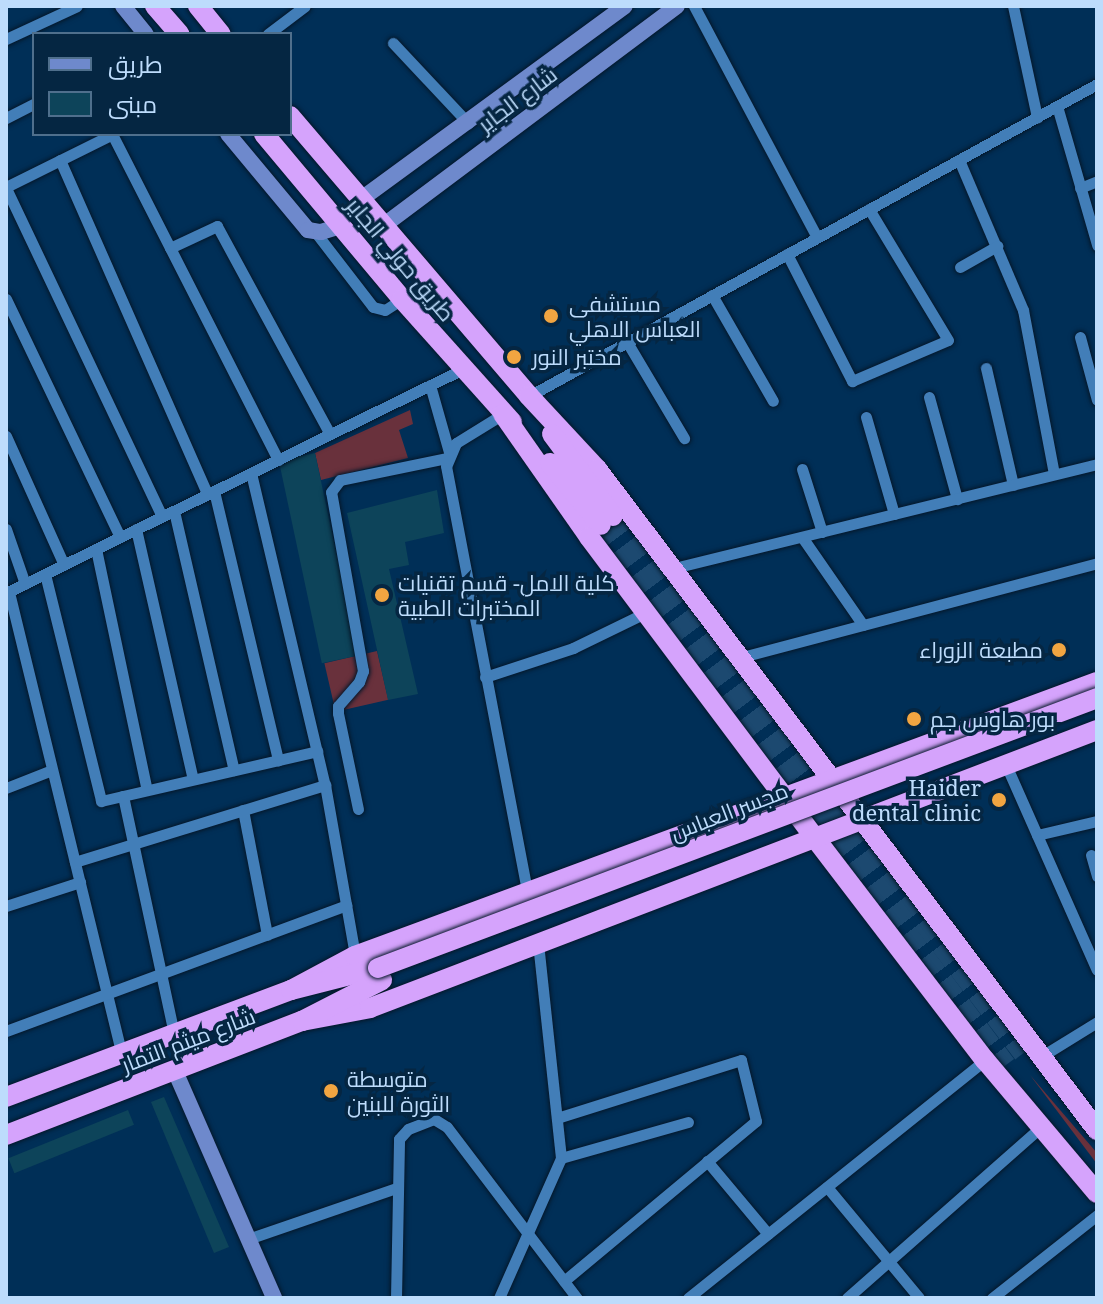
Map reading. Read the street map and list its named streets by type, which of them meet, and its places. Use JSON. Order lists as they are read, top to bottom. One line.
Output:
{"streets":{"highway":["طريق حولي الجاير","مجسر العباس","شارع ميثم التمار"],"street":["شارع الجاير"]},"crossings":[["شارع الجاير","طريق حولي الجاير"],["مجسر العباس","شارع ميثم التمار"]],"places":["مستشفى العباس الاهلي","مختبر النور","كلية الامل- قسم تقنيات المختبرات الطبية","مطبعة الزوراء","بور هاوس جم","Haider dental clinic","متوسطة الثورة للبنين"],"legend":["طريق","مبنى"]}
